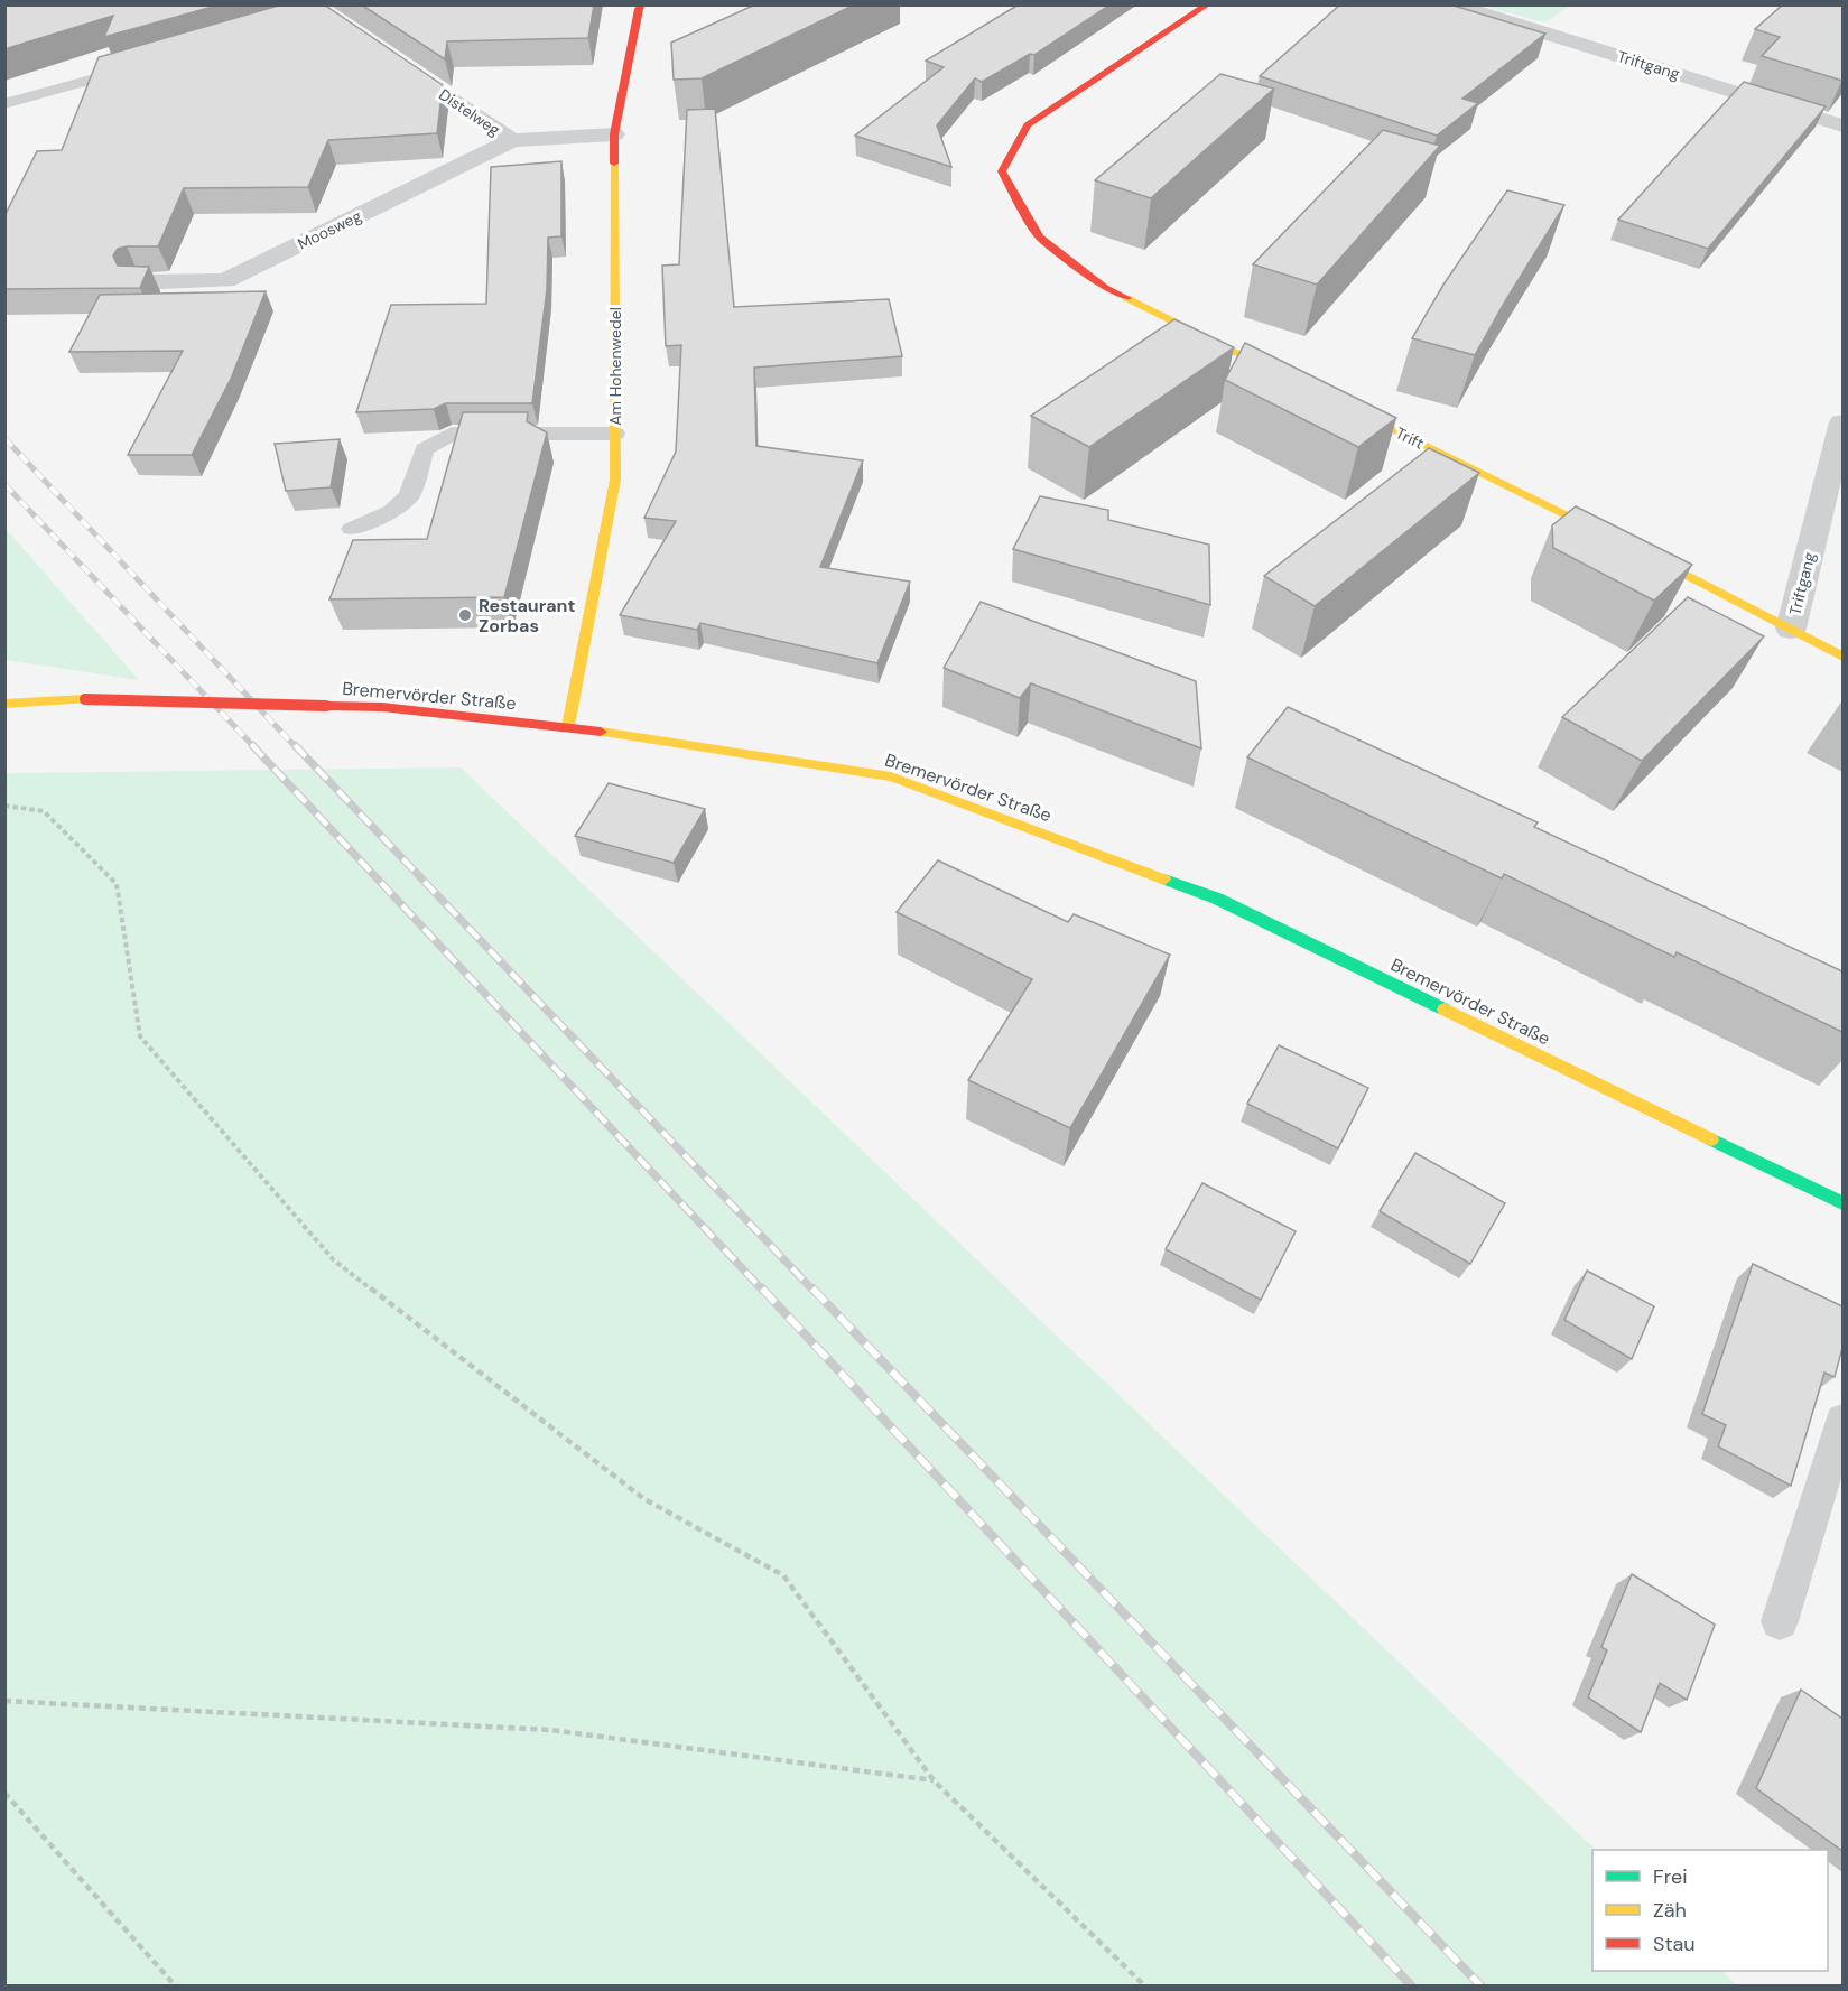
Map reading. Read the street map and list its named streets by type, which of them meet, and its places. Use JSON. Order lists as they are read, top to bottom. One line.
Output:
{"streets":{"street":["Triftgang","Distelweg","Moosweg","Am Hohenwedel","Trift","Bremervörder Straße"]},"crossings":[["Triftgang","Trift"],["Distelweg","Moosweg"],["Distelweg","Am Hohenwedel"],["Am Hohenwedel","Bremervörder Straße"]],"places":["Restaurant Zorbas"],"legend":["Frei","Zäh","Stau"]}
